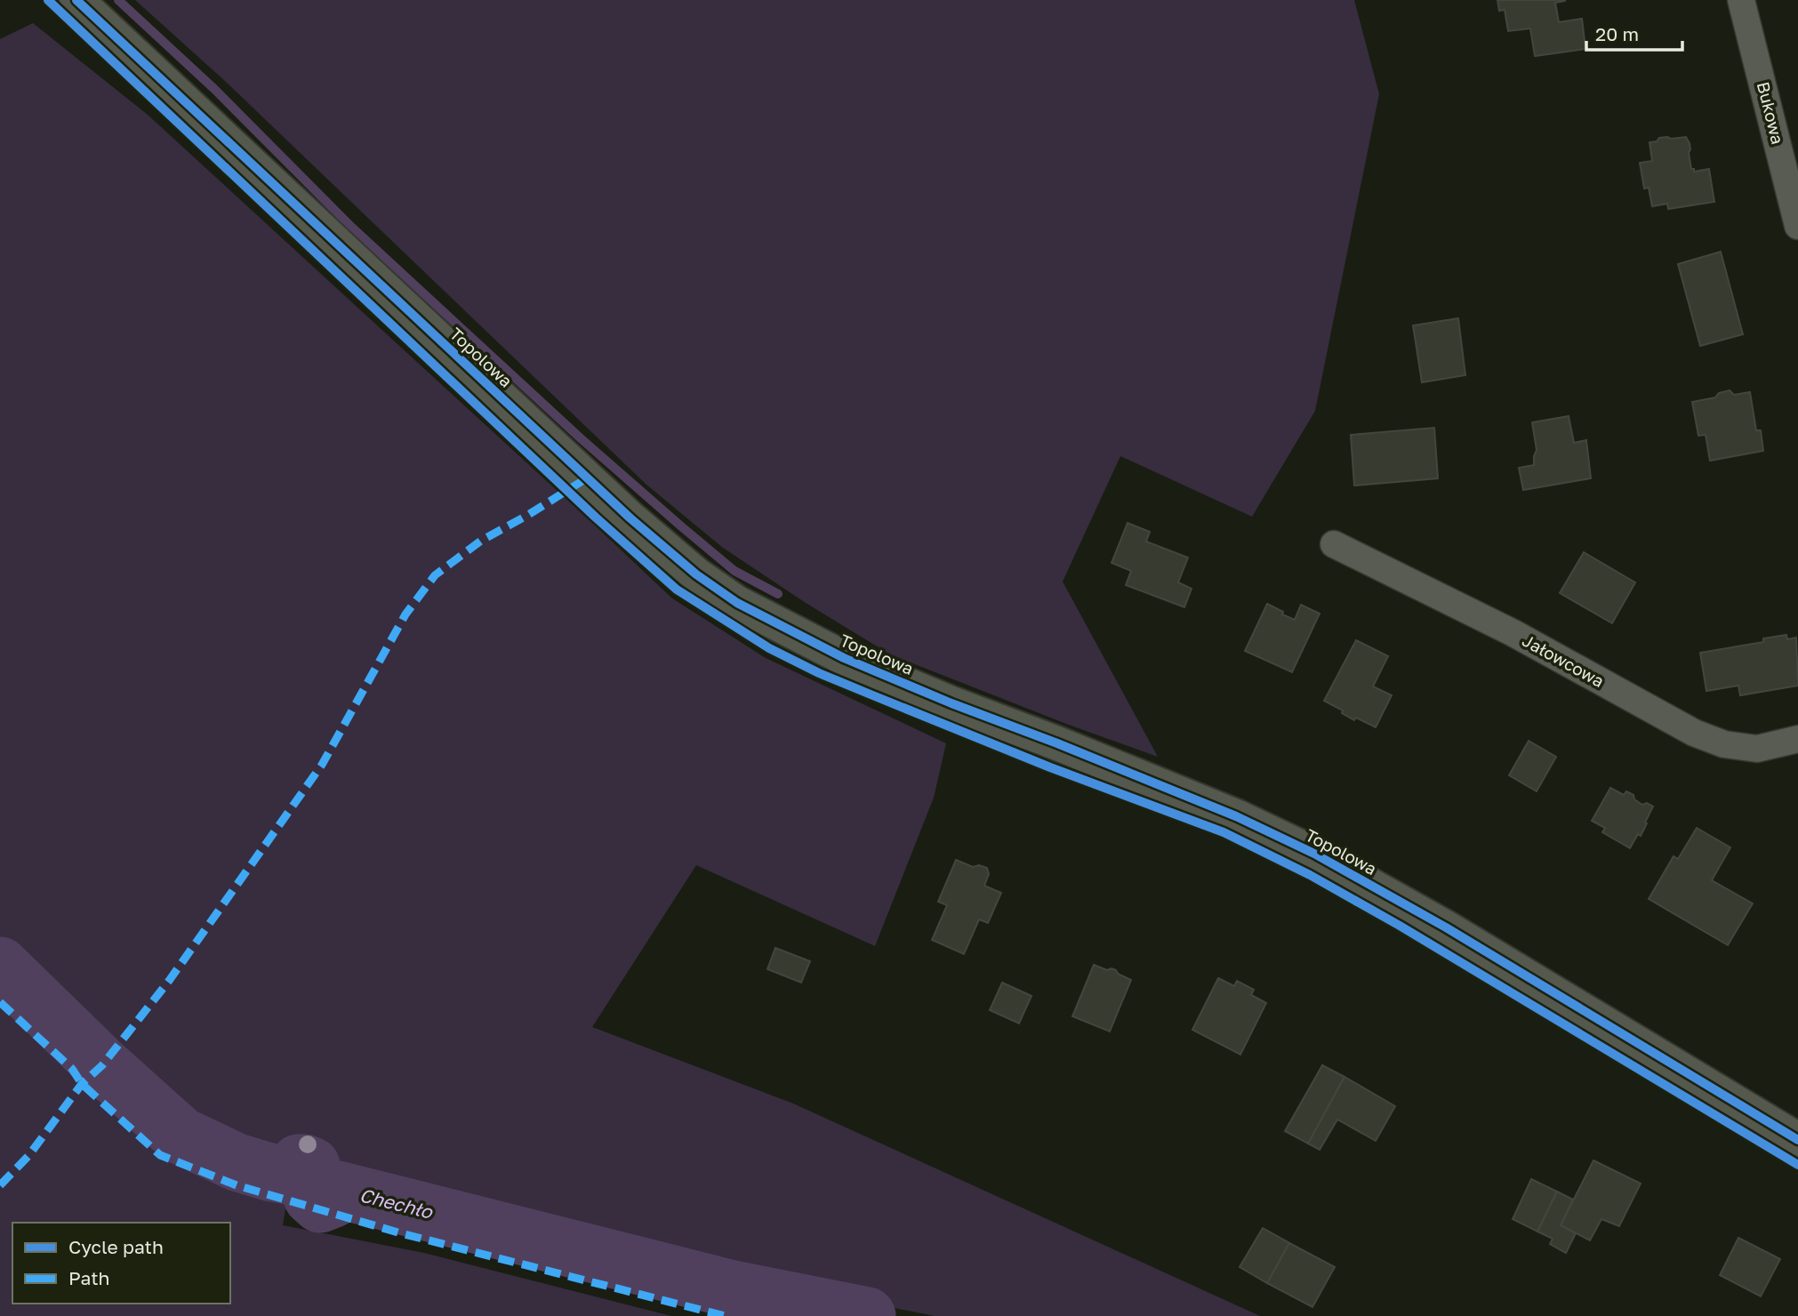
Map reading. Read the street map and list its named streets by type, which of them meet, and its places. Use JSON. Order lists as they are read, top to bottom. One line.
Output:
{"streets":{"street":["Bukowa","Topolowa","Jałowcowa"]},"water":["Chechło"],"legend":["Cycle path","Path"],"scale_bar":"20 m"}
